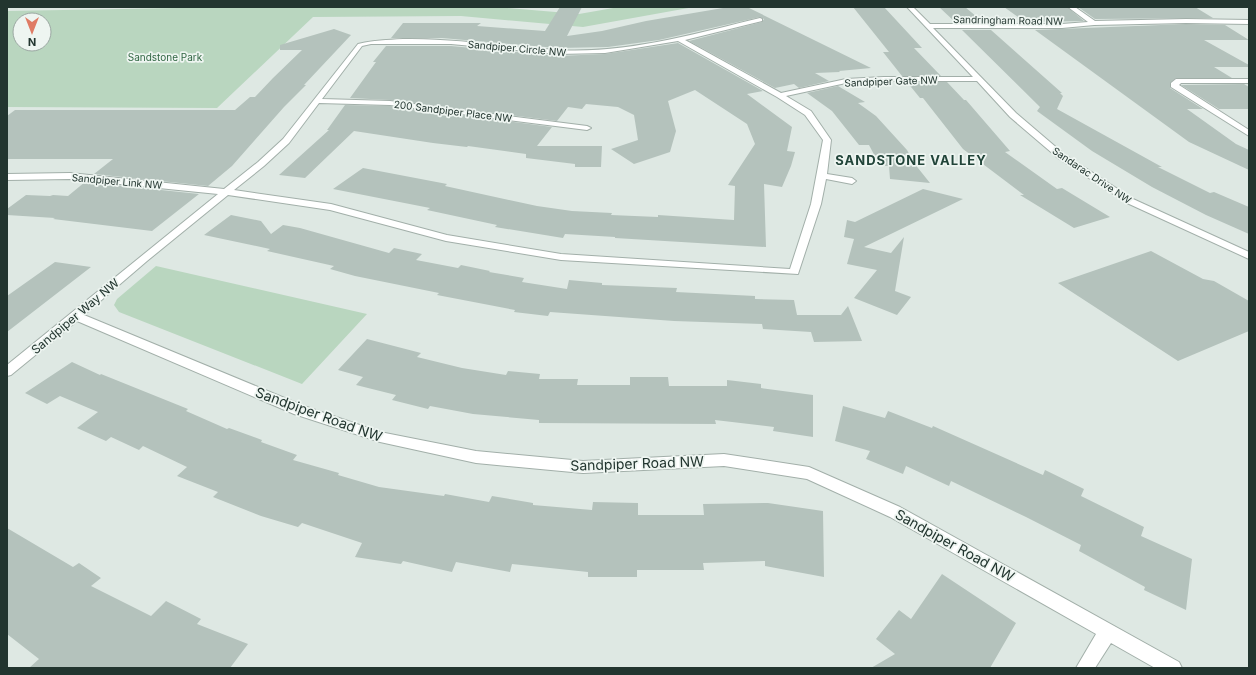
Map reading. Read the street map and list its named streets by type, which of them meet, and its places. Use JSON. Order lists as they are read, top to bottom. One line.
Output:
{"streets":{"street":["Sandringham Road NW","Sandpiper Circle NW","Sandpiper Gate NW","200 Sandpiper Place NW","Sandarac Drive NW","Sandpiper Link NW","Sandpiper Way NW","Sandpiper Road NW"]},"crossings":[["Sandringham Road NW","Sandarac Drive NW"],["Sandpiper Circle NW","200 Sandpiper Place NW"],["Sandpiper Circle NW","Sandpiper Link NW"],["Sandpiper Circle NW","Sandpiper Way NW"],["Sandpiper Gate NW","Sandarac Drive NW"],["Sandpiper Way NW","Sandpiper Road NW"]],"districts":["SANDSTONE VALLEY"],"parks":["Sandstone Park"],"north":"bottom"}
